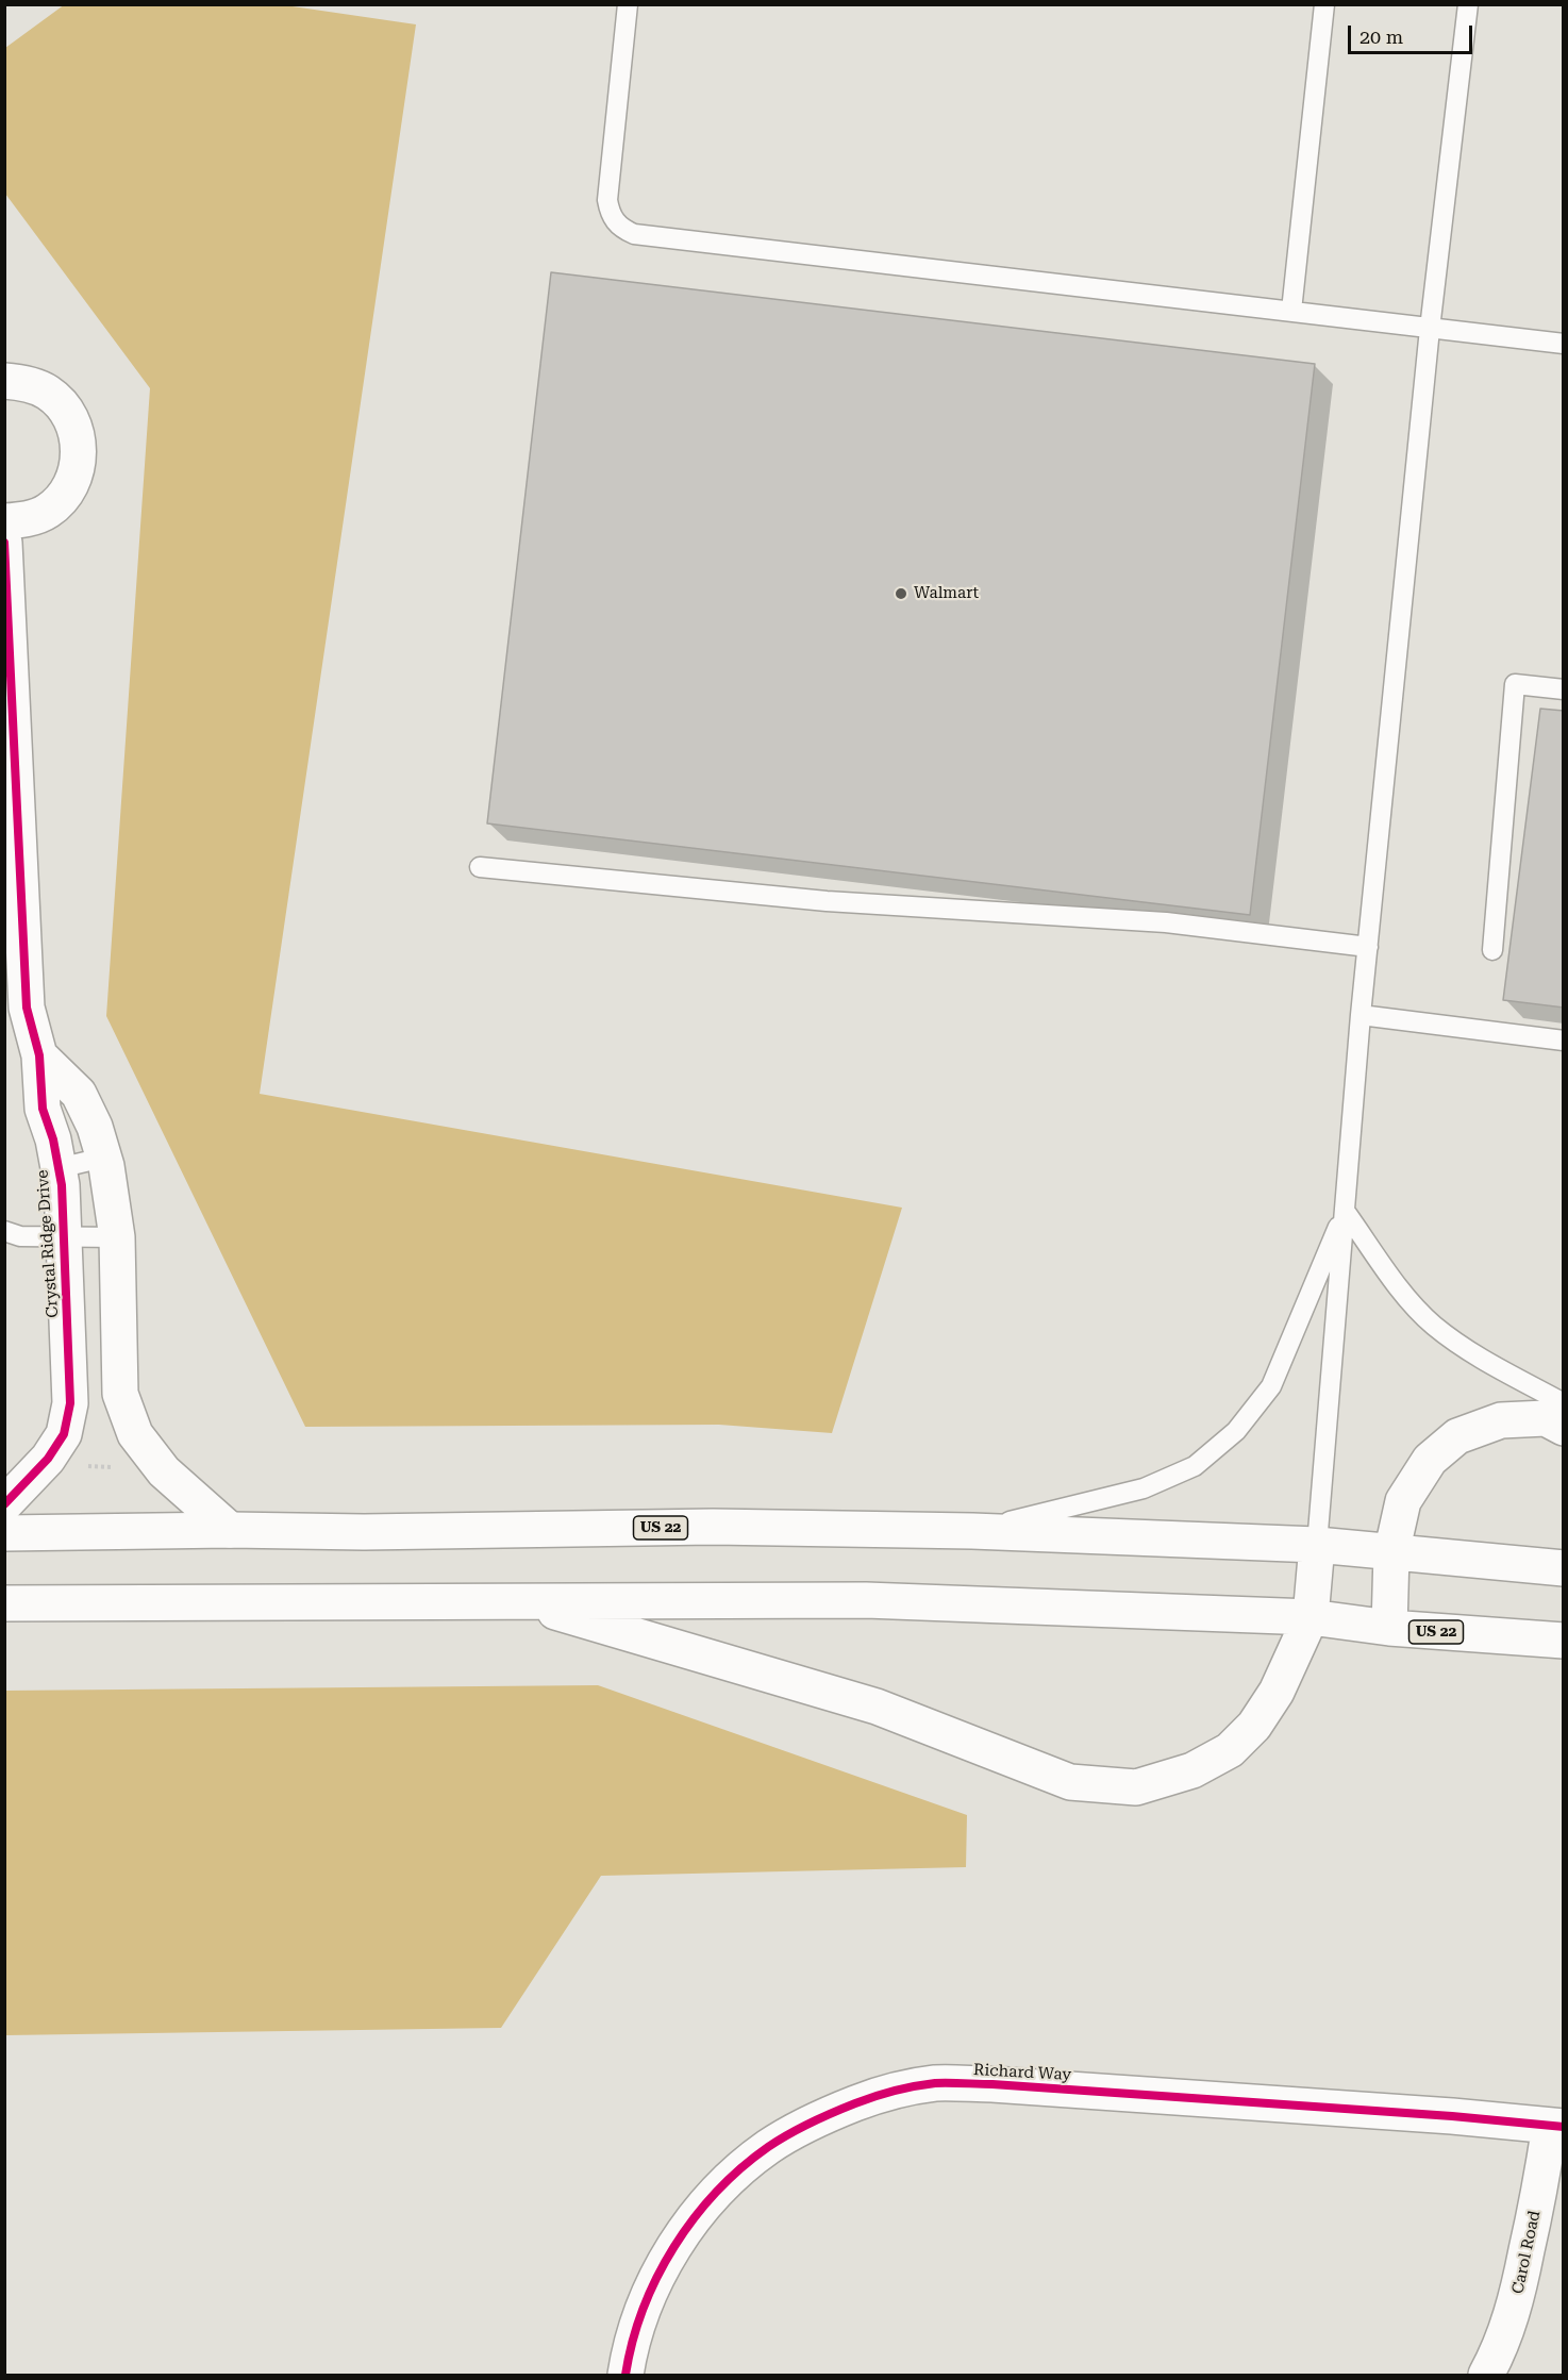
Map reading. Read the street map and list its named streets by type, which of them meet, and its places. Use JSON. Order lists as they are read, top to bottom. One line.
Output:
{"streets":{"main road":["Crystal Ridge Drive","US 22","Richard Way","Carol Road"]},"crossings":[["Richard Way","Carol Road"]],"places":["Walmart"],"scale_bar":"20 m"}
